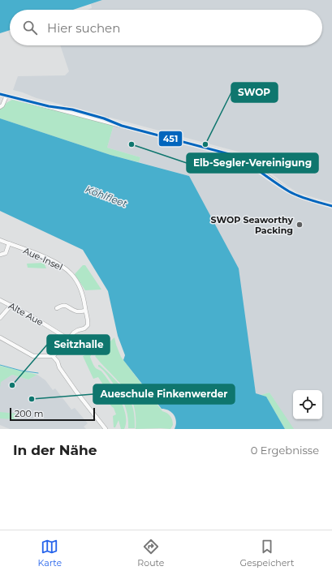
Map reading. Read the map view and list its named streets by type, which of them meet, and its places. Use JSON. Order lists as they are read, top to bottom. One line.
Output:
{"streets":{"street":["Aue-Insel","Alte Aue"]},"water":["Köhlfleet"],"places":["Elb-Segler-Vereinigung","SWOP","SWOP Seaworthy Packing","Seitzhalle","Aueschule Finkenwerder"],"lines":["transit line 451"],"scale_bar":"200 m","page":{"search":"Hier suchen","scale":"200 m","heading":["In der Nähe","0 Ergebnisse"],"nav":["Karte","Route","Gespeichert"]}}
